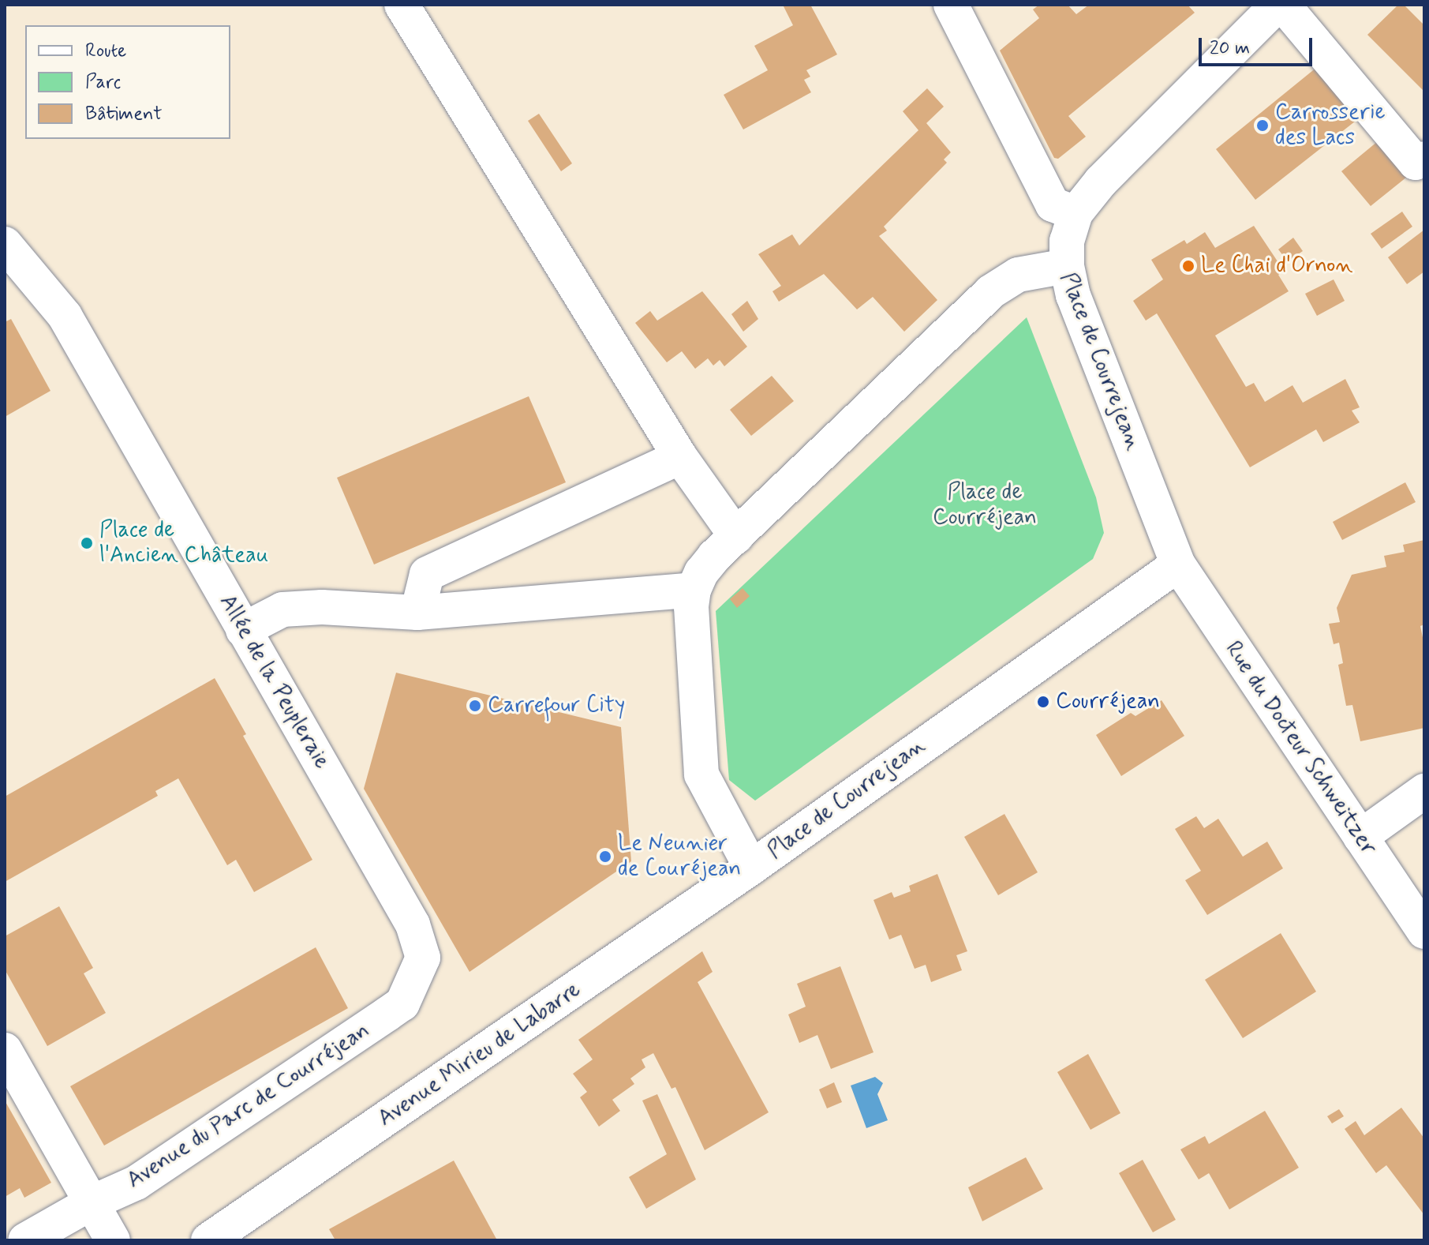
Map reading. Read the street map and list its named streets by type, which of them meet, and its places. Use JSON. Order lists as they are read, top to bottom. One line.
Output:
{"streets":{"street":["Place de Courrejean","Allée de la Peupleraie","Rue du Docteur Schweitzer","Avenue Mirieu de Labarre","Avenue du Parc de Courréjean"]},"crossings":[["Place de Courrejean","Rue du Docteur Schweitzer"],["Place de Courrejean","Avenue Mirieu de Labarre"],["Allée de la Peupleraie","Avenue du Parc de Courréjean"]],"parks":["Place de Courréjean"],"places":["Carrosserie des Lacs","Le Chai d'Ornon","Place de l'Ancien Château","Courréjean","Carrefour City","Le Neunier de Couréjean"],"legend":["Route","Parc","Bâtiment"],"scale_bar":"20 m"}
